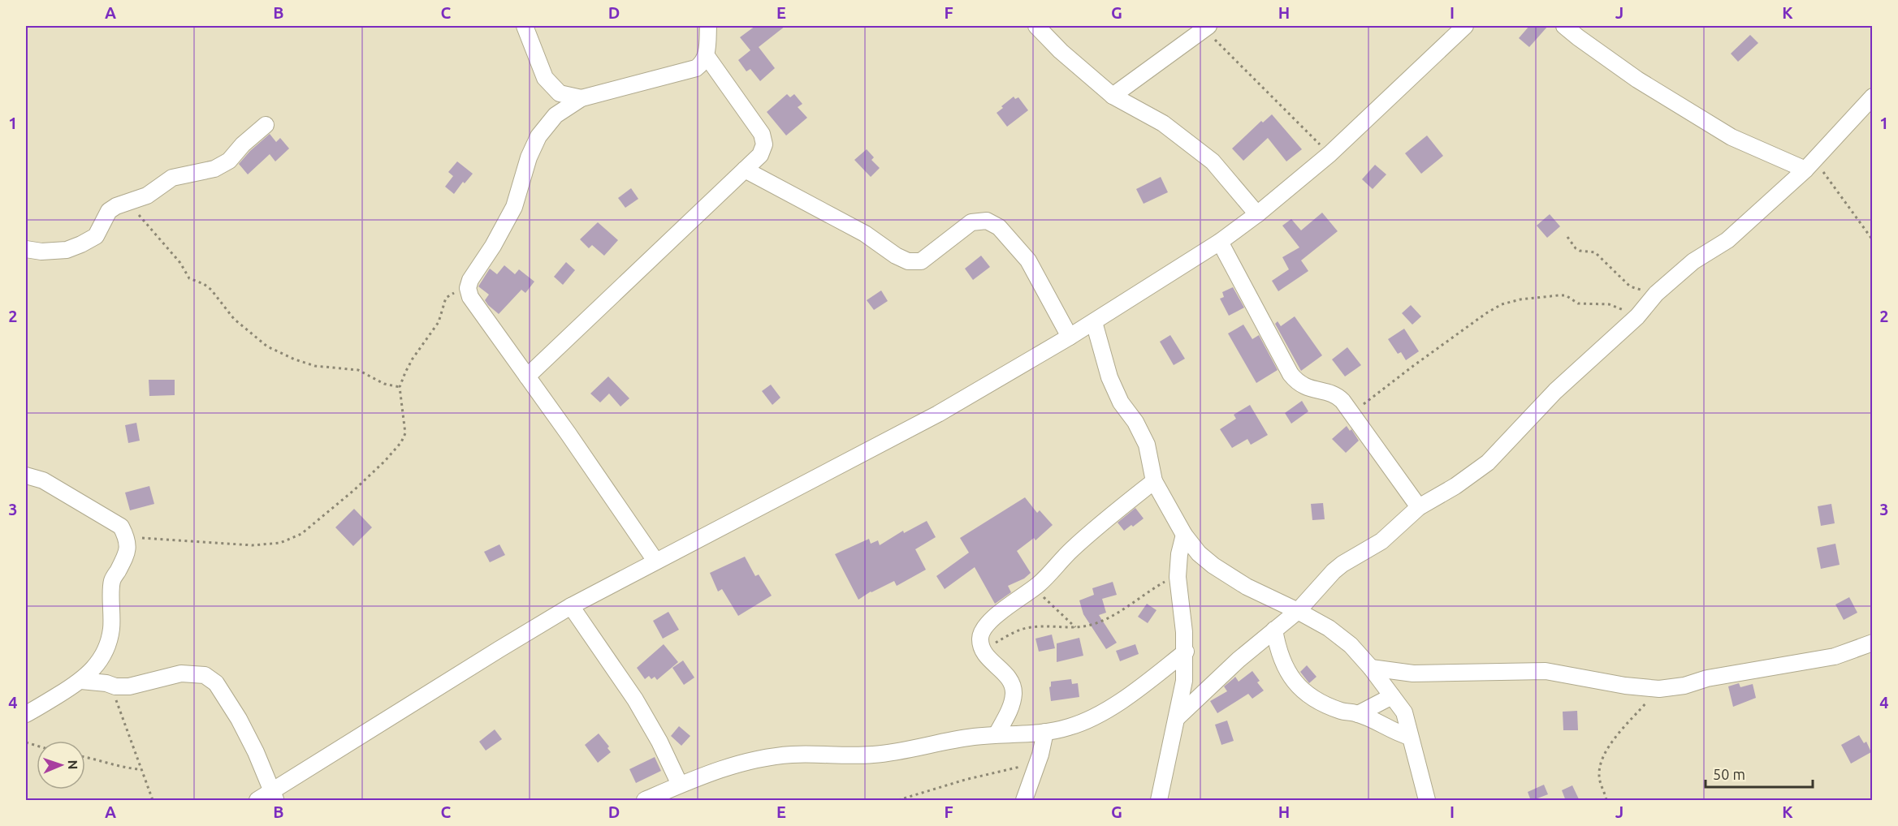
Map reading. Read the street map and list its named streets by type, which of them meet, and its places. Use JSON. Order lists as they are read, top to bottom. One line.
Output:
{"scale_bar":"50 m","north":"right","grid":{"columns":["A","B","C","D","E","F","G","H","I","J","K"],"rows":["1","2","3","4"]}}
